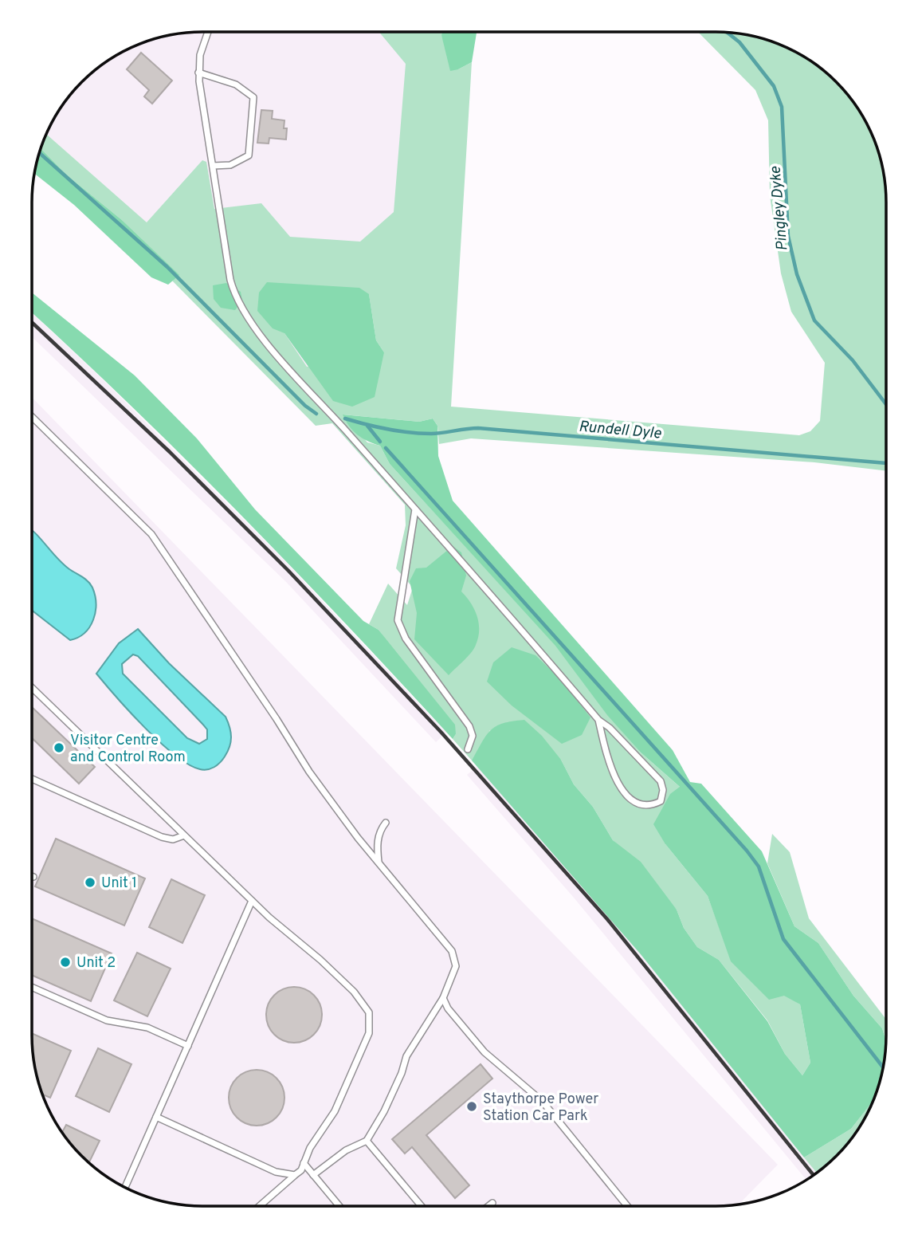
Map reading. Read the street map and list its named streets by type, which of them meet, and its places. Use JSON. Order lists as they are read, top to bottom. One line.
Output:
{"water":["Pingley Dyke","Rundell Dyle"],"places":["Visitor Centre and Control Room","Unit 1","Unit 2","Staythorpe Power Station Car Park"]}
